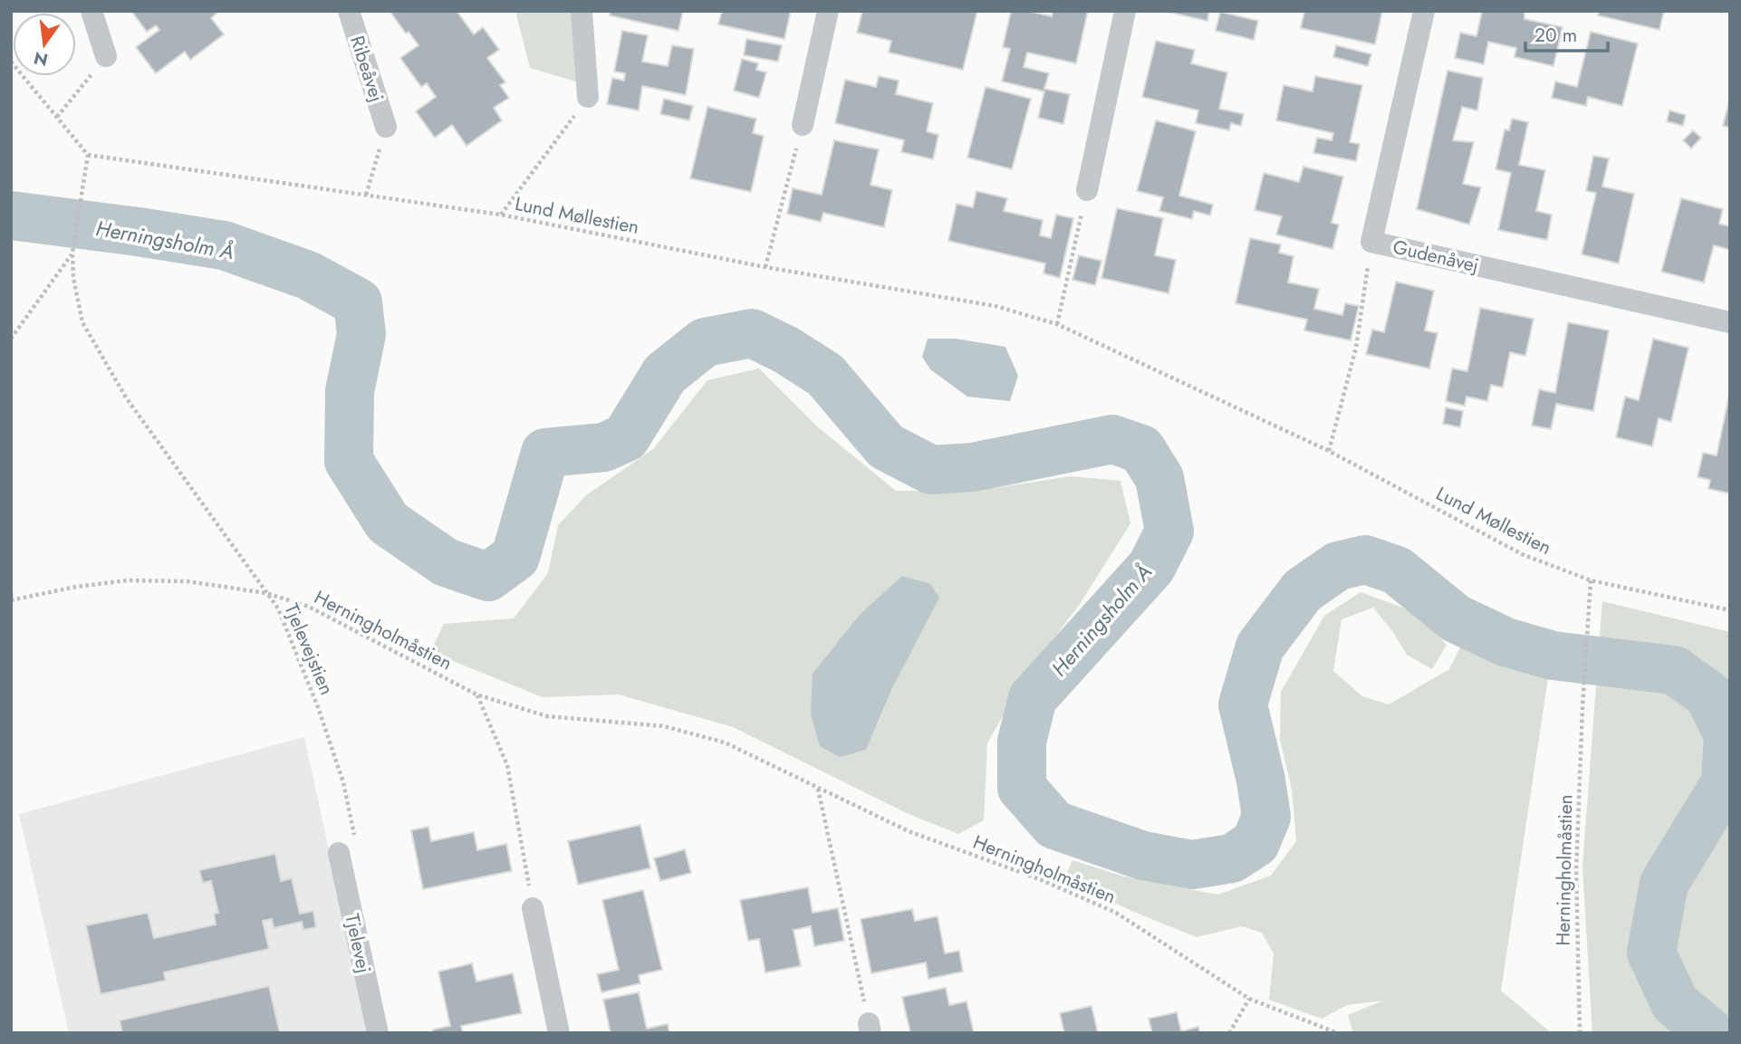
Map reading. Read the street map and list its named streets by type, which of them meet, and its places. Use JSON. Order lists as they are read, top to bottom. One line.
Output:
{"streets":{"street":["Ribeåvej","Gudenåvej","Tjelevej"],"path":["Lund Møllestien","Herningholmåstien","Tjelevejstien"]},"crossings":[["Lund Møllestien","Herningholmåstien"],["Lund Møllestien","Tjelevejstien"],["Herningholmåstien","Tjelevejstien"],["Tjelevejstien","Tjelevej"]],"water":["Herningsholm Å"],"scale_bar":"20 m","north":"bottom"}
